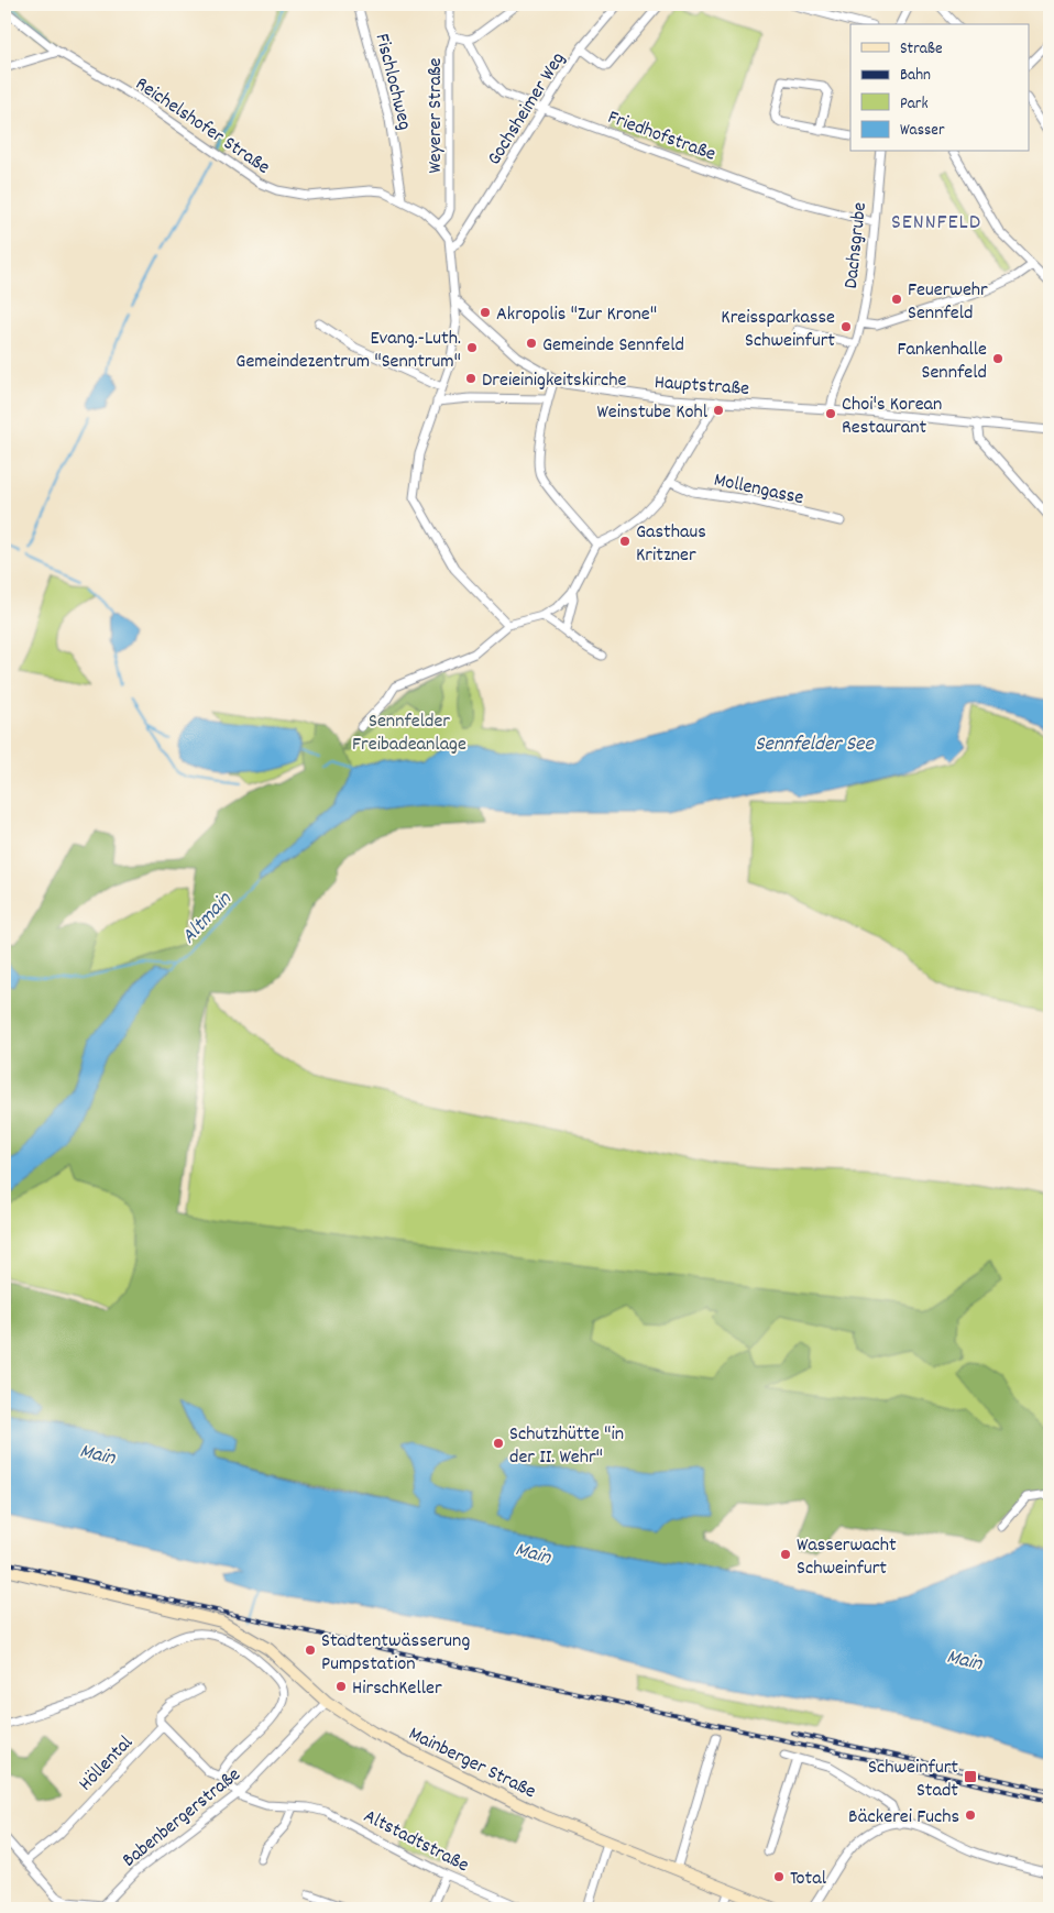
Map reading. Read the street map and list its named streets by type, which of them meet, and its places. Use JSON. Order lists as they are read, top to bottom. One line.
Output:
{"streets":{"main road":["Mainberger Straße"],"street":["Fischlochweg","Gochsheimer Weg","Weyerer Straße","Reichelshofer Straße","Friedhofstraße","Dachsgrube","Hauptstraße","Mollengasse","Höllental","Babenbergerstraße","Altstadtstraße"]},"crossings":[["Fischlochweg","Reichelshofer Straße"],["Gochsheimer Weg","Reichelshofer Straße"],["Gochsheimer Weg","Friedhofstraße"],["Weyerer Straße","Reichelshofer Straße"],["Friedhofstraße","Dachsgrube"],["Dachsgrube","Hauptstraße"],["Mainberger Straße","Babenbergerstraße"],["Höllental","Altstadtstraße"],["Babenbergerstraße","Altstadtstraße"]],"districts":["SENNFELD"],"water":["Sennfelder See","Altmain","Main"],"parks":["Sennfelder Freibadeanlage"],"places":{"other":["Feuerwehr Sennfeld","Akropolis \"Zur Krone\"","Kreissparkasse Schweinfurt","Gemeinde Sennfeld","Evang.-Luth. Gemeindezentrum \"Senntrum\"","Fankenhalle Sennfeld","Dreieinigkeitskirche","Weinstube Kohl","Choi's Korean Restaurant","Gasthaus Kritzner","Schutzhütte \"in der II. Wehr\"","Wasserwacht Schweinfurt","Stadtentwässerung Pumpstation","HirschKeller","Bäckerei Fuchs","Total"],"transit":["Schweinfurt Stadt"]},"legend":["Straße","Bahn","Park","Wasser"]}
